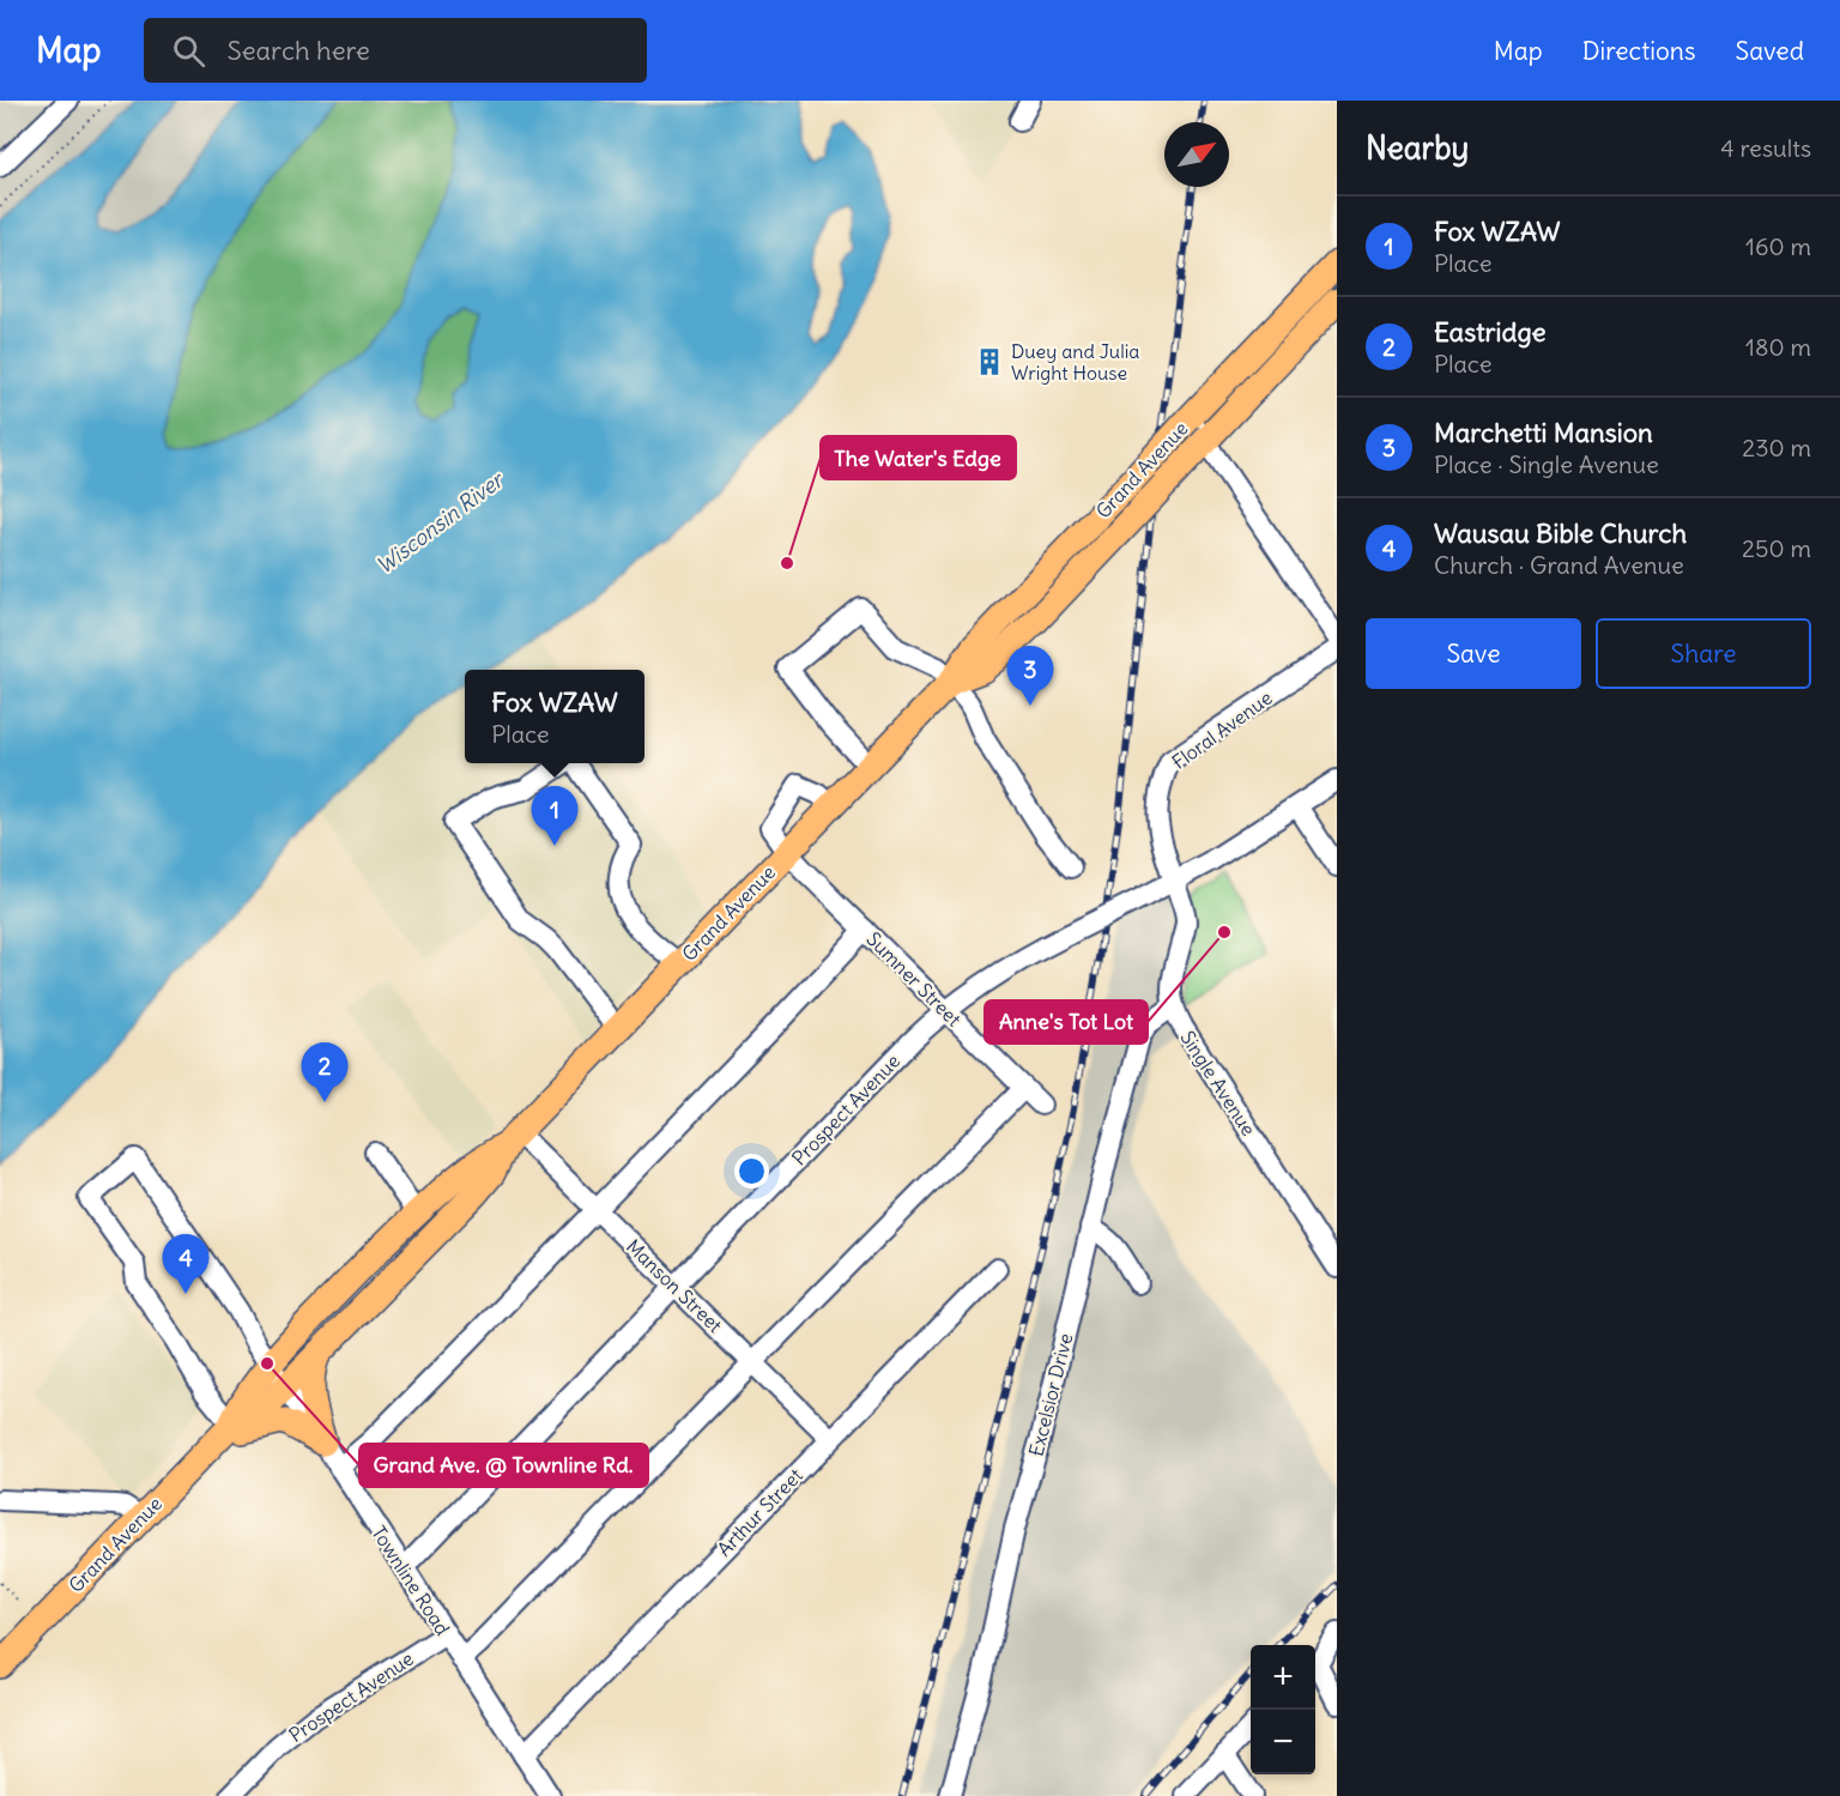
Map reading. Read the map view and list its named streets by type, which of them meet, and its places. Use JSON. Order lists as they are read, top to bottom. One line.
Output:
{"streets":{"main road":["Grand Avenue"],"street":["Floral Avenue","Sumner Street","Single Avenue","Prospect Avenue","Manson Street","Excelsior Drive","Arthur Street","Townline Road"]},"crossings":[["Grand Avenue","Sumner Street"],["Grand Avenue","Manson Street"],["Grand Avenue","Townline Road"],["Floral Avenue","Single Avenue"],["Floral Avenue","Prospect Avenue"],["Sumner Street","Prospect Avenue"],["Single Avenue","Prospect Avenue"],["Single Avenue","Excelsior Drive"],["Prospect Avenue","Manson Street"],["Prospect Avenue","Townline Road"],["Manson Street","Arthur Street"],["Arthur Street","Townline Road"]],"water":["Wisconsin River"],"places":{"building":["Duey and Julia Wright House"],"other":["The Water's Edge","Anne's Tot Lot","Grand Ave. @ Townline Rd."]},"north":"top right","page":{"header":"Map","search":"Search here","nav":["Map","Directions","Saved"],"heading":["Nearby","4 results"],"list":[{"mark":"1","name":"Fox WZAW","note":"Place","value":"160 m"},{"mark":"2","name":"Eastridge","note":"Place","value":"180 m"},{"mark":"3","name":"Marchetti Mansion","note":"Place · Single Avenue","value":"230 m"},{"mark":"4","name":"Wausau Bible Church","note":"Church · Grand Avenue","value":"250 m"}],"buttons":["Save","Share"],"pins":["3","1","2","4"],"popup":["Fox WZAW","Place"],"map_buttons":["+","−"]}}
